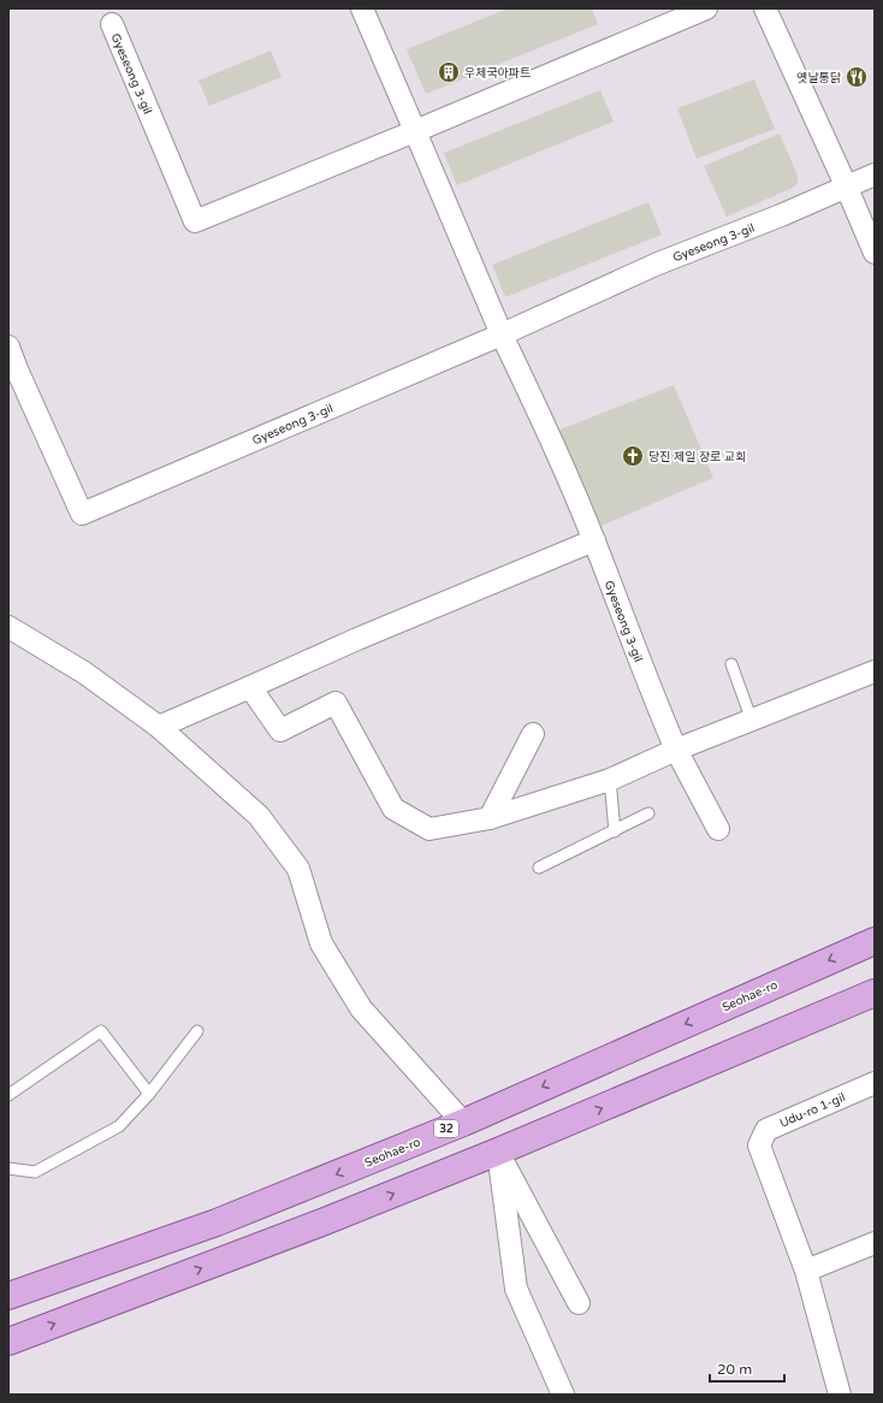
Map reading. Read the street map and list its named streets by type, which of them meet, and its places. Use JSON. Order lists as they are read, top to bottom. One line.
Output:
{"streets":{"main road":["Seohae-ro","32"],"street":["Gyeseong 3-gil","Udu-ro 1-gil"]},"places":{"building":["우체국아파트"],"restaurant":["옛날통닭"],"church":["당진 제일 장로 교회"]},"scale_bar":"20 m"}
